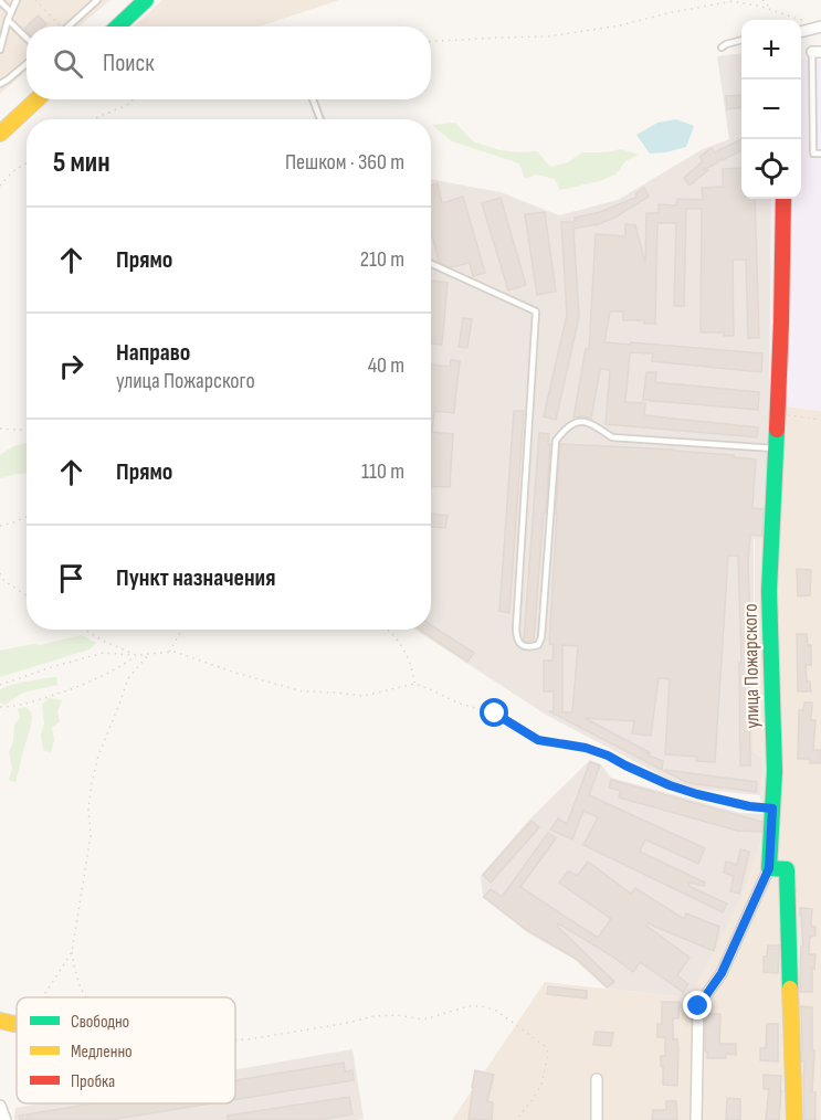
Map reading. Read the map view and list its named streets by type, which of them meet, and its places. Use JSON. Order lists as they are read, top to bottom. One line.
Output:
{"streets":{"street":["улица Пожарского"]},"legend":["Свободно","Медленно","Пробка"],"page":{"map_buttons":["+","−"],"search":"Поиск","heading":["5 мин","Пешком · 360 m"],"list":[["Прямо","210 m"],["Направо","улица Пожарского","40 m"],["Прямо","110 m"],"Пункт назначения"]}}
